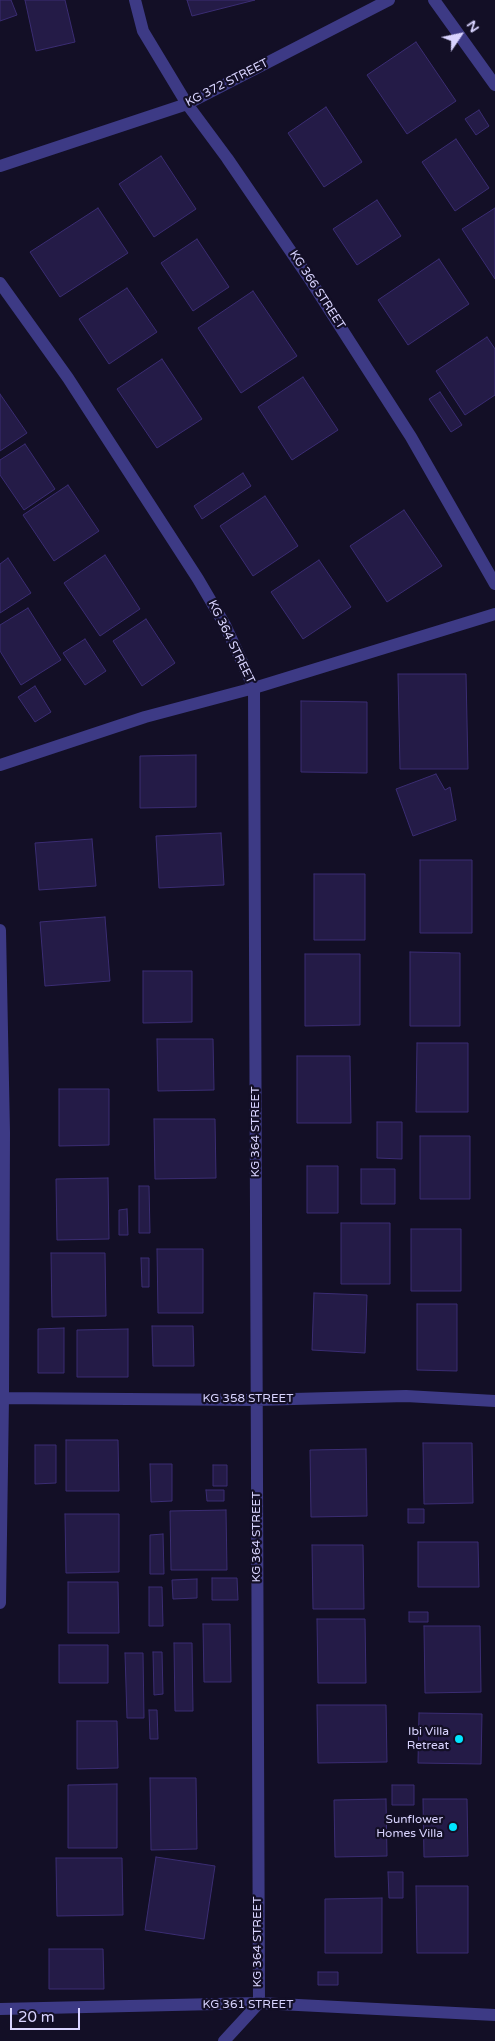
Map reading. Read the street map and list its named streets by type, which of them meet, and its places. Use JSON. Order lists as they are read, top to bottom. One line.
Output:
{"streets":{"street":["KG 372 STREET","KG 366 STREET","KG 364 STREET","KG 358 STREET","KG 361 STREET"]},"crossings":[["KG 372 STREET","KG 366 STREET"],["KG 364 STREET","KG 358 STREET"],["KG 364 STREET","KG 361 STREET"]],"places":["Ibi Villa Retreat","Sunflower Homes Villa"],"scale_bar":"20 m","north":"top right"}
